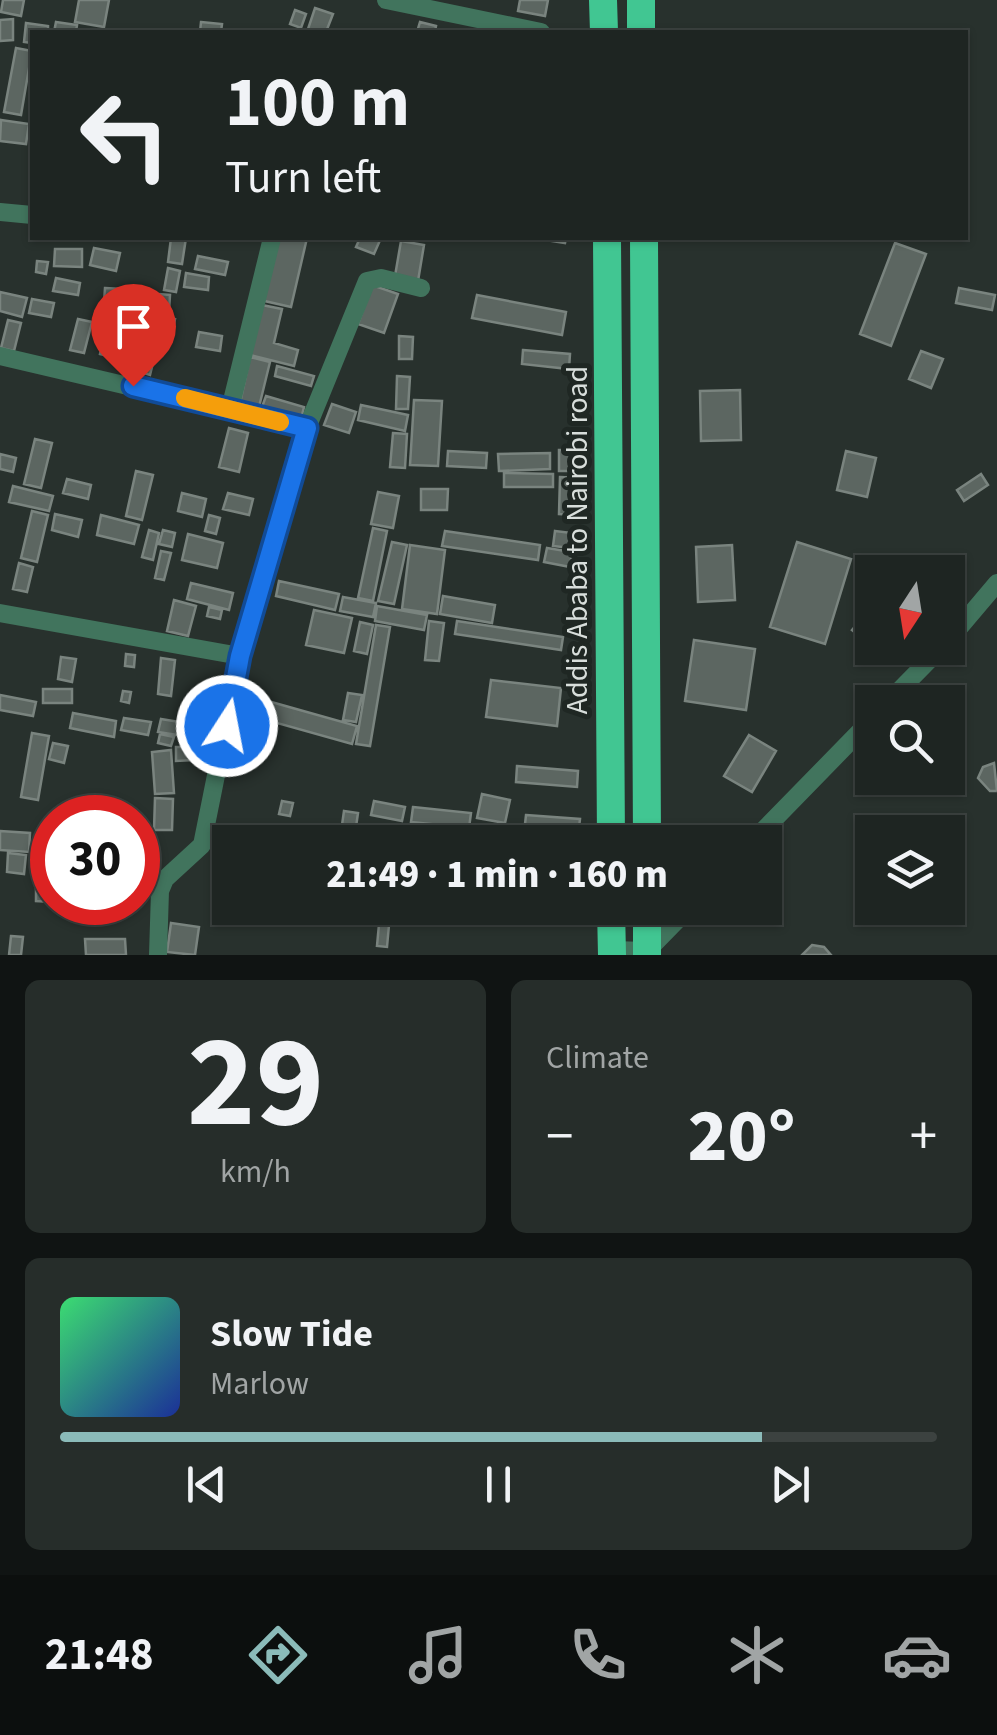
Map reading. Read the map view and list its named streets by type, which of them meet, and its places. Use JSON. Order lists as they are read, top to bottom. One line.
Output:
{"streets":{"highway":["Addis Ababa to Nairobi road"]},"north":"bottom","page":{"turn":["100 m","Turn left"],"limit":"30","trip":"21:49 · 1 min · 160 m","tile":[["29","km/h"],"Climate"],"heat":["−","20°","+"],"song":["Slow Tide","Marlow"],"tabs":"21:48"}}
